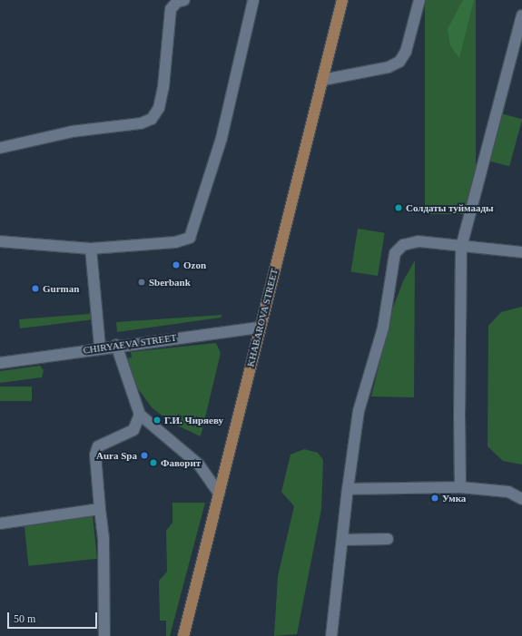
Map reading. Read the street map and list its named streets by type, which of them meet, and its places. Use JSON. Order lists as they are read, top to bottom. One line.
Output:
{"streets":{"main road":["KHABAROVA STREET"],"street":["CHIRYAEVA STREET"]},"crossings":[["KHABAROVA STREET","CHIRYAEVA STREET"]],"places":["Солдаты туймаады","Ozon","Sberbank","Gurman","Г.И. Чиряеву","Aura Spa","Фаворит","Умка"],"scale_bar":"50 m"}
